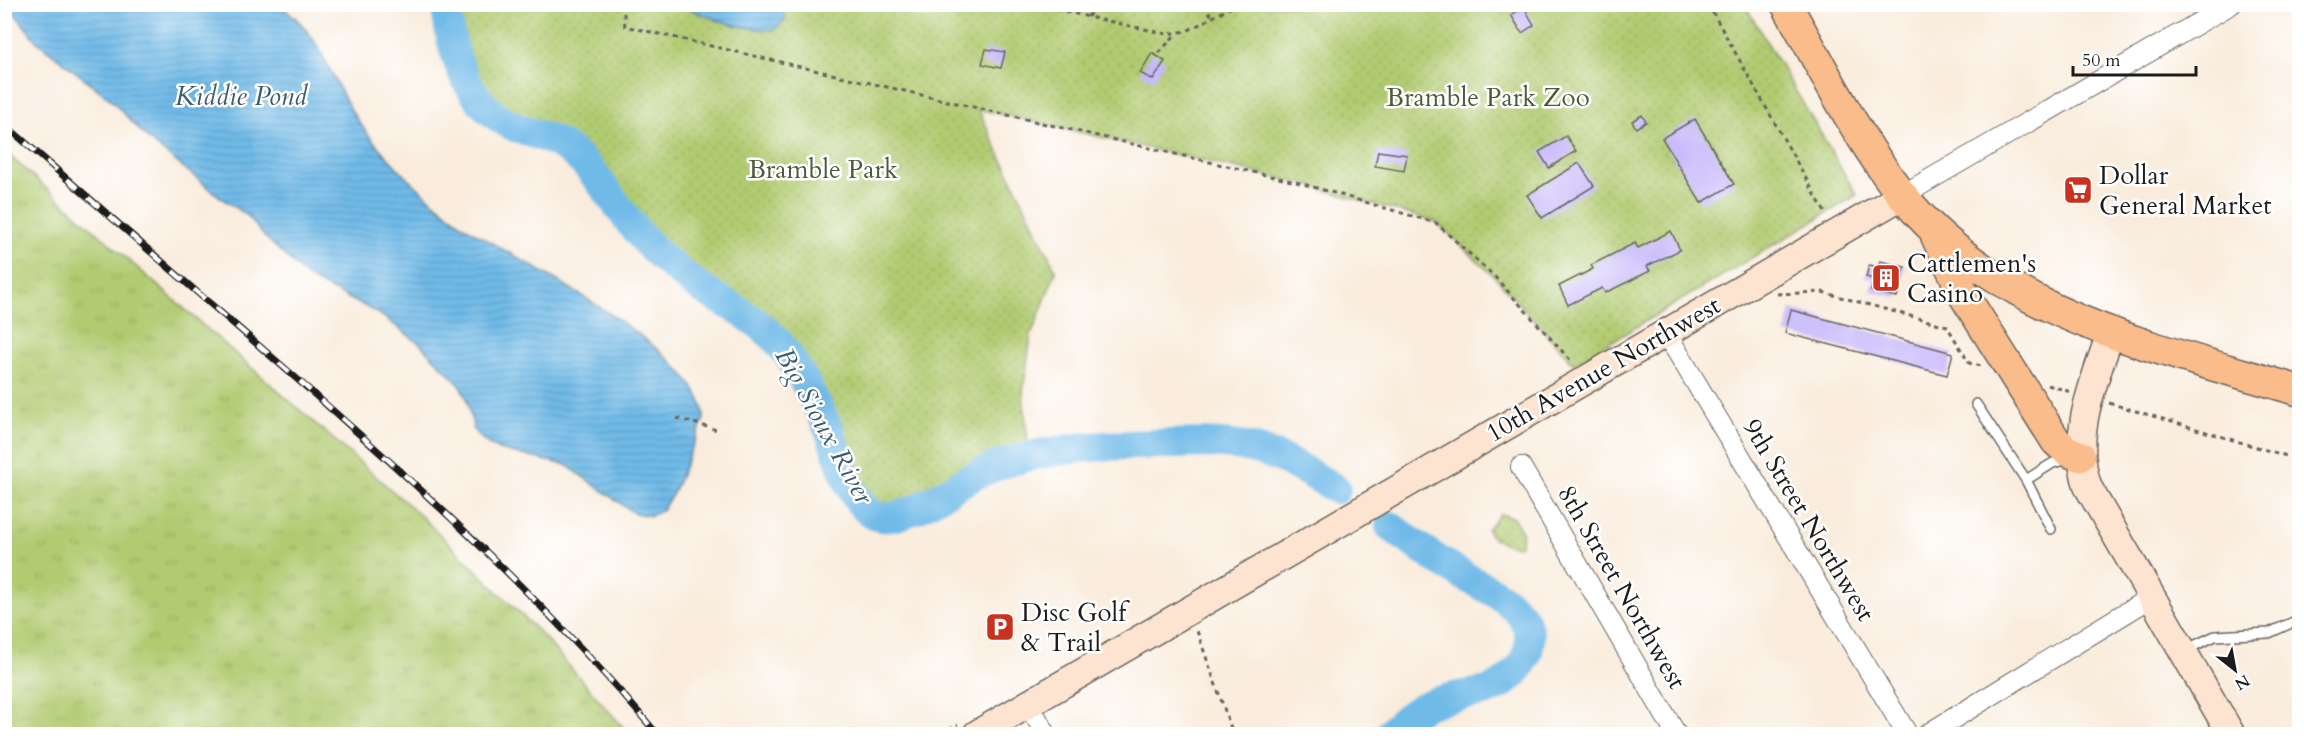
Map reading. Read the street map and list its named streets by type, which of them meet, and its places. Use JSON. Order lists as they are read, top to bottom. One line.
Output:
{"streets":{"street":["10th Avenue Northwest","9th Street Northwest","8th Street Northwest"]},"crossings":[["10th Avenue Northwest","9th Street Northwest"]],"water":["Kiddie Pond","Big Sioux River"],"parks":["Bramble Park Zoo","Bramble Park"],"places":{"supermarket":["Dollar General Market"],"building":["Cattlemen's Casino"],"parking":["Disc Golf & Trail"]},"scale_bar":"50 m","north":"bottom right"}
